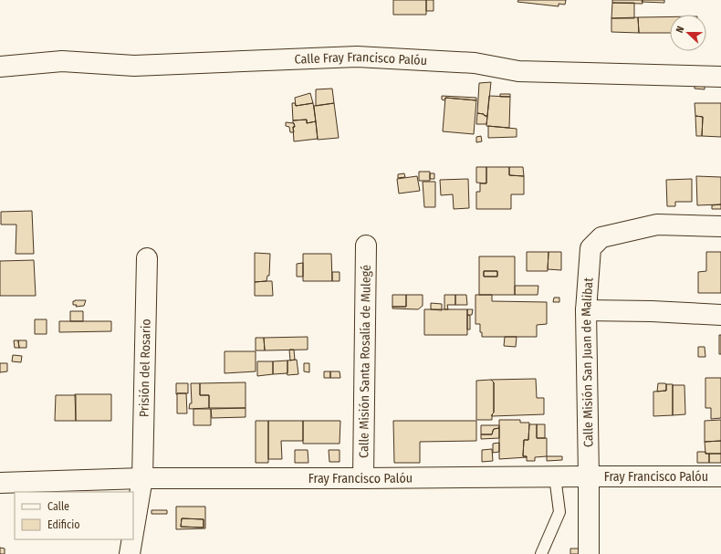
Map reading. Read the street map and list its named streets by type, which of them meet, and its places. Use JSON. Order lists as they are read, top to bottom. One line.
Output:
{"streets":{"street":["Calle Fray Francisco Palóu","Calle Misión Santa Rosalía de Mulegé","Calle Misión San Juan de Malibat","Prisión del Rosario","Fray Francisco Palóu"]},"crossings":[["Calle Misión Santa Rosalía de Mulegé","Fray Francisco Palóu"],["Calle Misión San Juan de Malibat","Fray Francisco Palóu"],["Prisión del Rosario","Fray Francisco Palóu"]],"legend":["Calle","Edificio"],"north":"left"}
